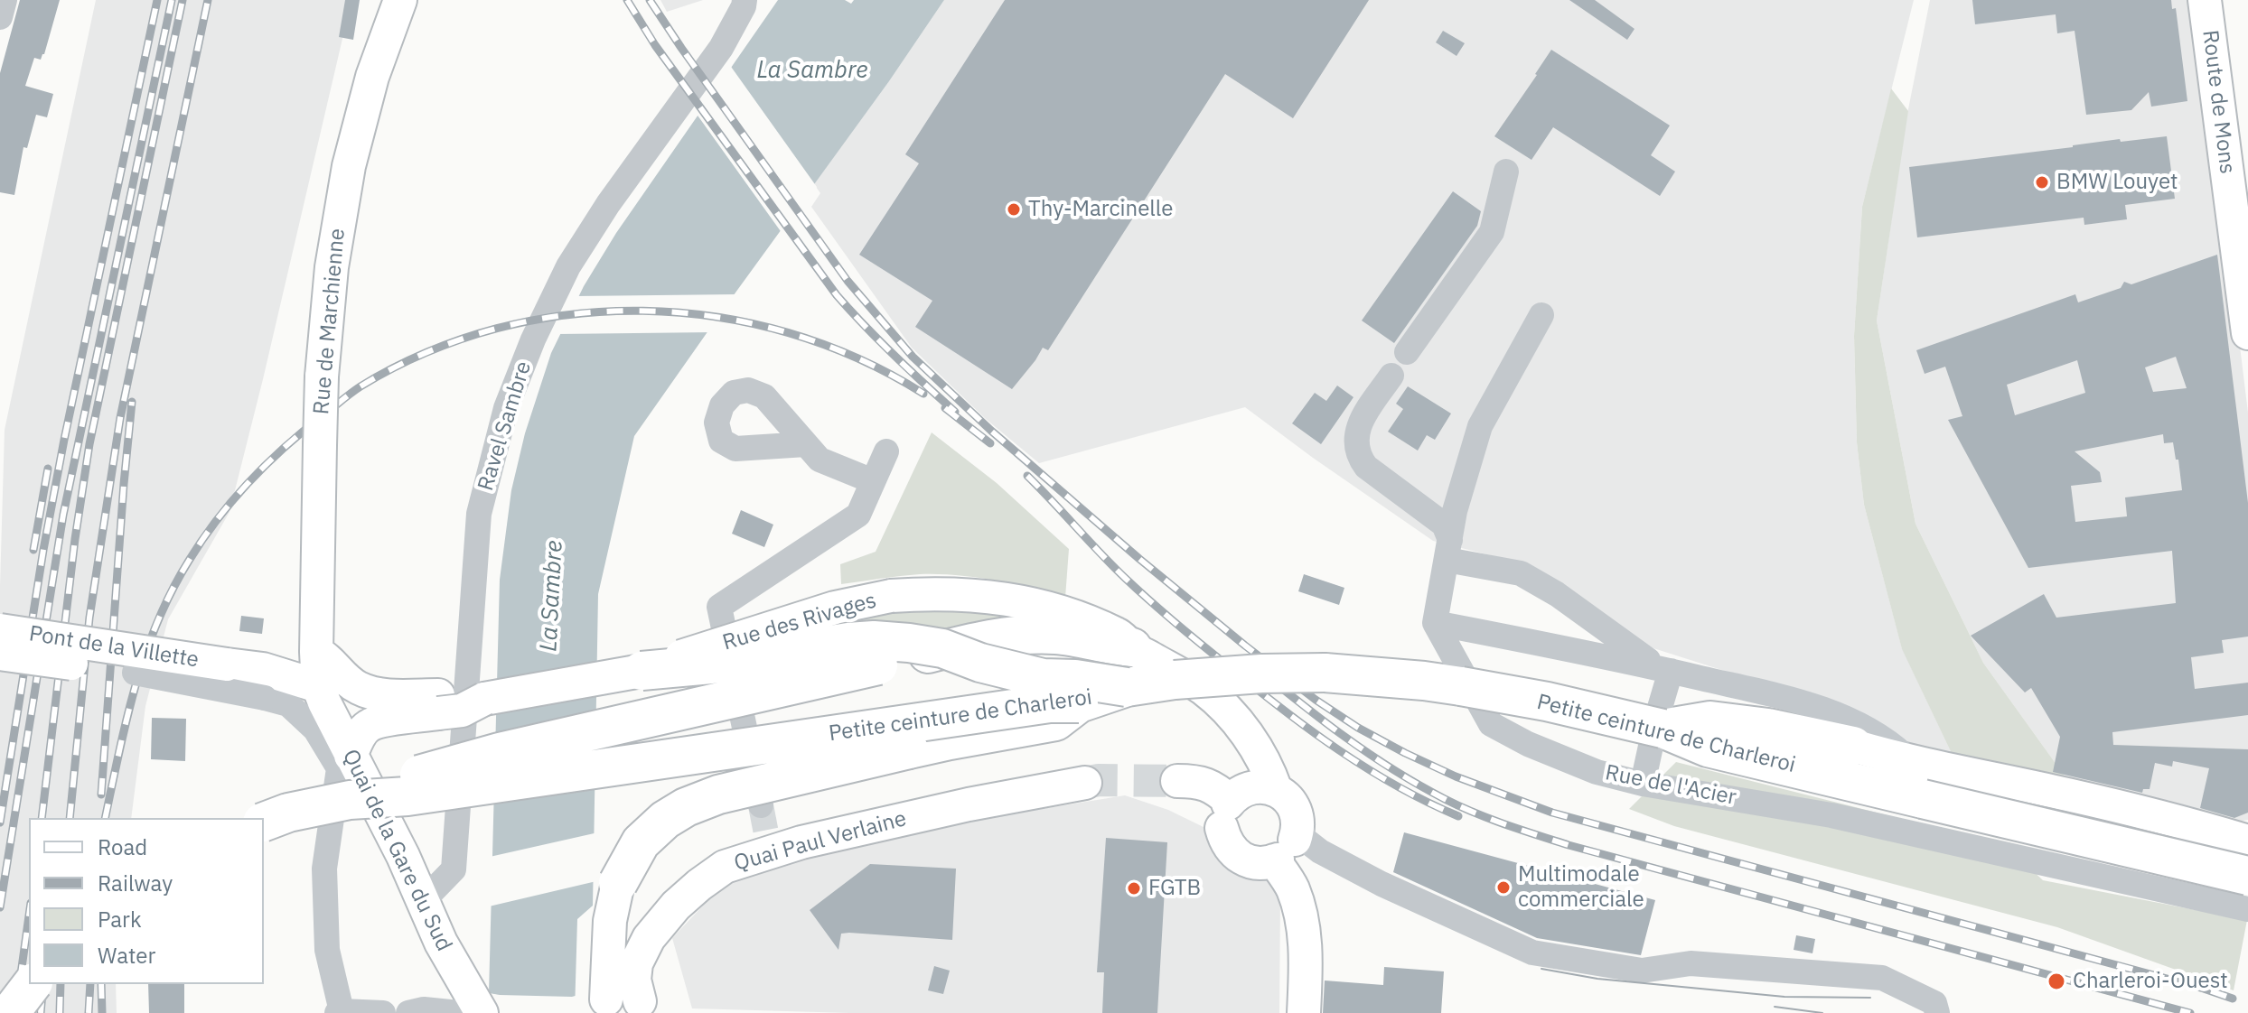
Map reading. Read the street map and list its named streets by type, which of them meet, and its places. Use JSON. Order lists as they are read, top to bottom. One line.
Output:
{"streets":{"highway":["Petite ceinture de Charleroi"],"main road":["Route de Mons","Rue de Marchienne","Rue des Rivages","Pont de la Villette","Quai Paul Verlaine","Quai de la Gare du Sud"],"street":["Ravel Sambre","Rue de l'Acier"]},"crossings":[["Rue de Marchienne","Pont de la Villette"],["Rue de Marchienne","Quai de la Gare du Sud"],["Ravel Sambre","Quai de la Gare du Sud"],["Pont de la Villette","Quai de la Gare du Sud"],["Petite ceinture de Charleroi","Quai de la Gare du Sud"]],"water":["La Sambre"],"places":["BMW Louyet","Thy-Marcinelle","Multimodale commerciale","FGTB","Charleroi-Ouest"],"legend":["Road","Railway","Park","Water"]}
